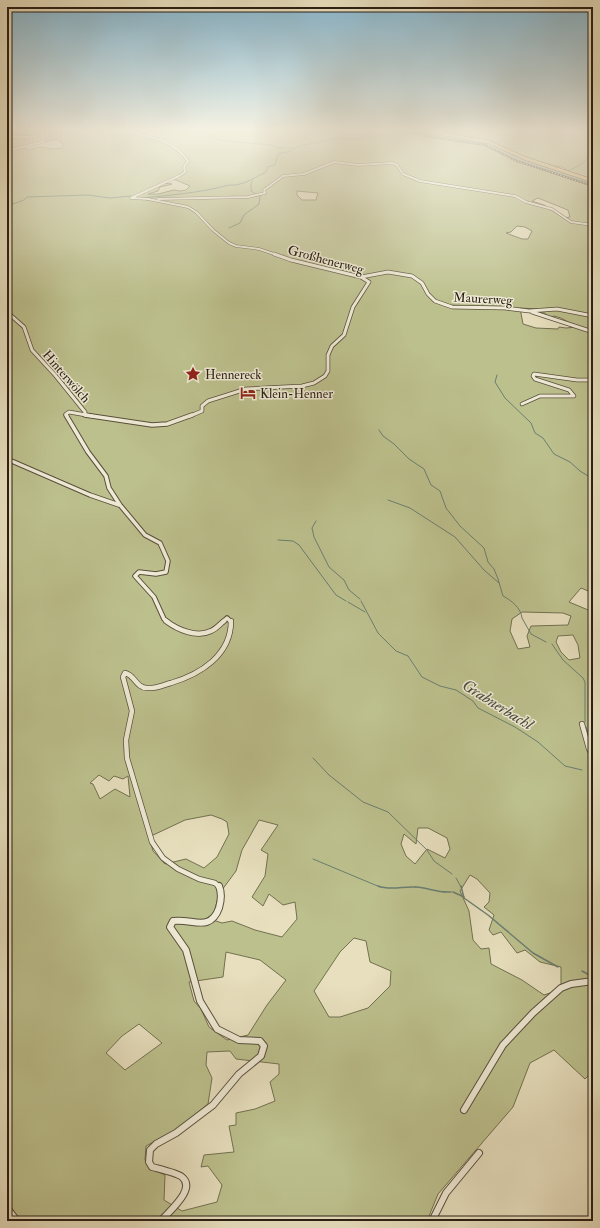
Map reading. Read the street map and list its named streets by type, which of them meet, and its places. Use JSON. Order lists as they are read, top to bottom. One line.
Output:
{"streets":{"street":["Großhenerweg","Maurerweg","Hinterwölch"]},"crossings":[["Großhenerweg","Maurerweg"],["Großhenerweg","Hinterwölch"]],"water":["Grabnerbachl"],"places":{"place":["Hennereck"],"hotel":["Klein-Henner"]}}
